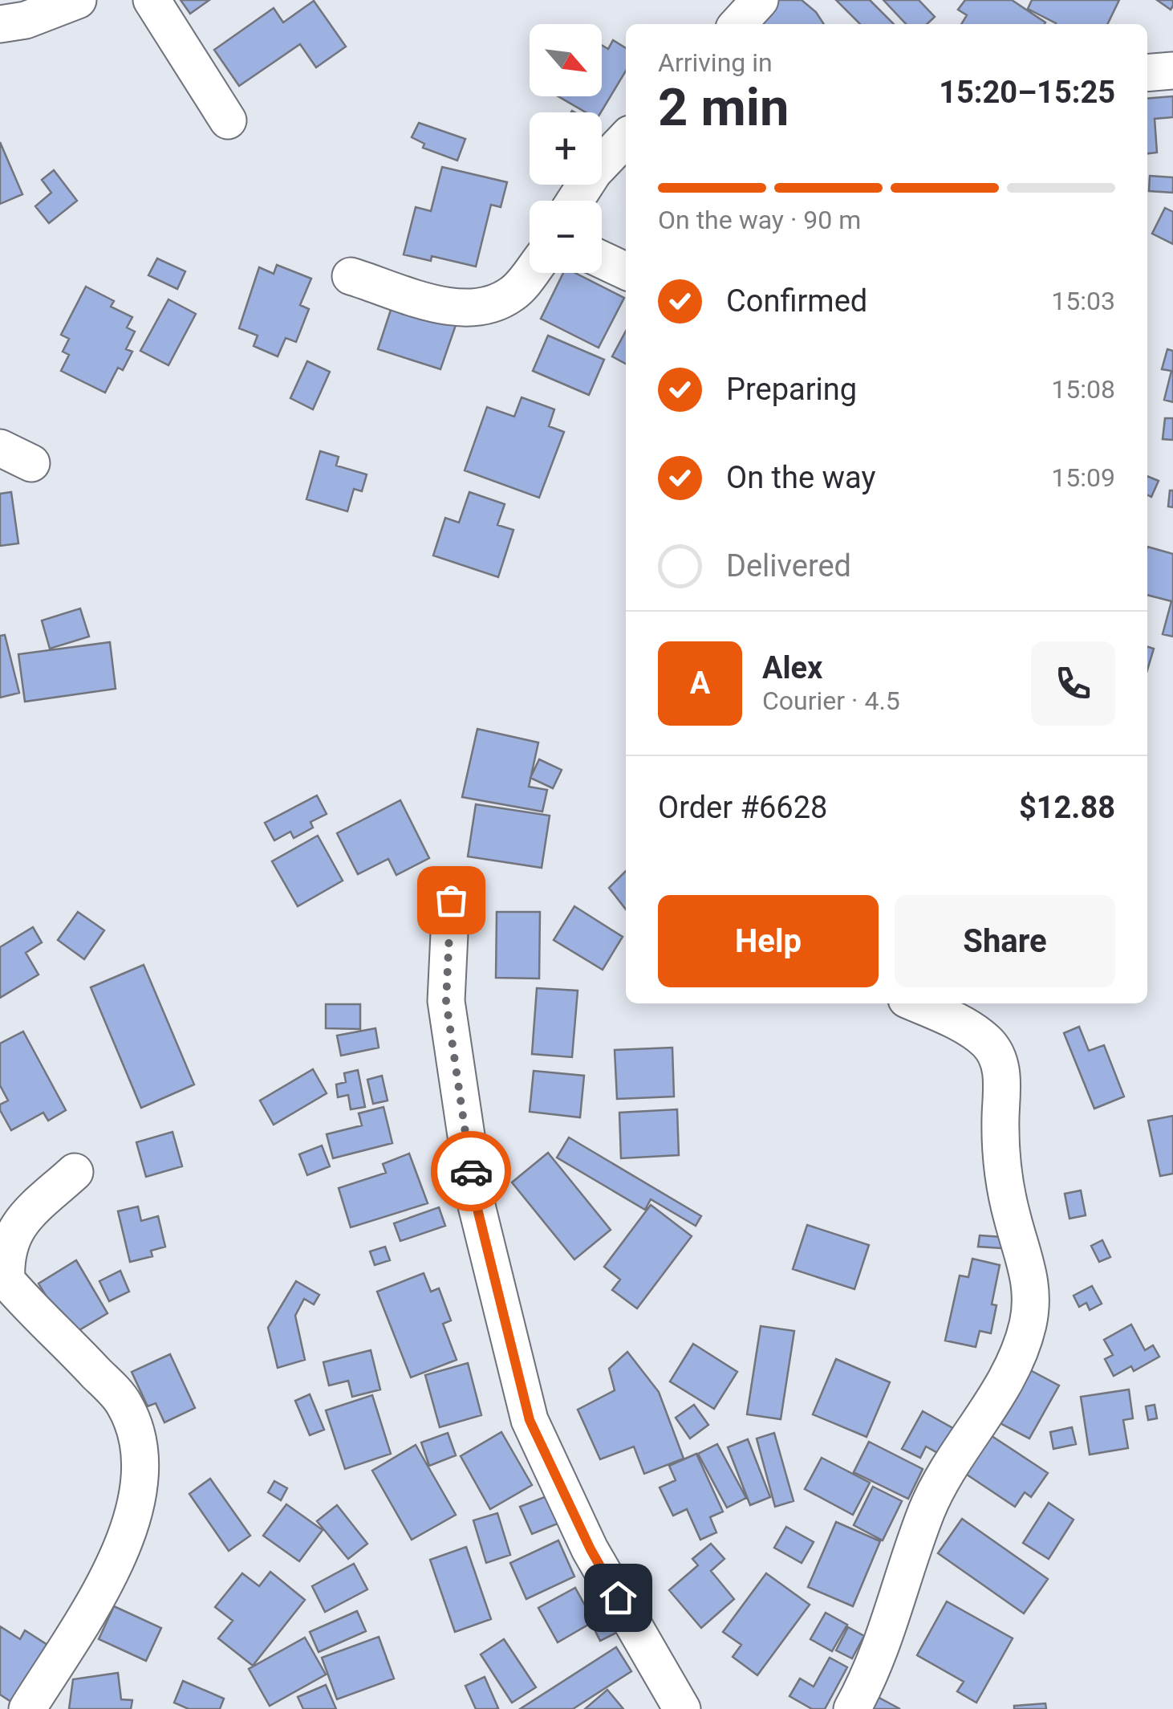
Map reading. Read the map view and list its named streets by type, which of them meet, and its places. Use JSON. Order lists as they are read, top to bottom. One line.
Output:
{"north":"bottom right","page":{"map_buttons":["+","−"],"heading":["2 min","Arriving in","15:20–15:25"],"panel":["Alex","Courier · 4.5","Order #6628","$12.88"],"bar":"On the way · 90 m","list":[["Confirmed","15:03"],["Preparing","15:08"],["On the way","15:09"],"Delivered"],"round":"A","buttons":["Help","Share"]}}
